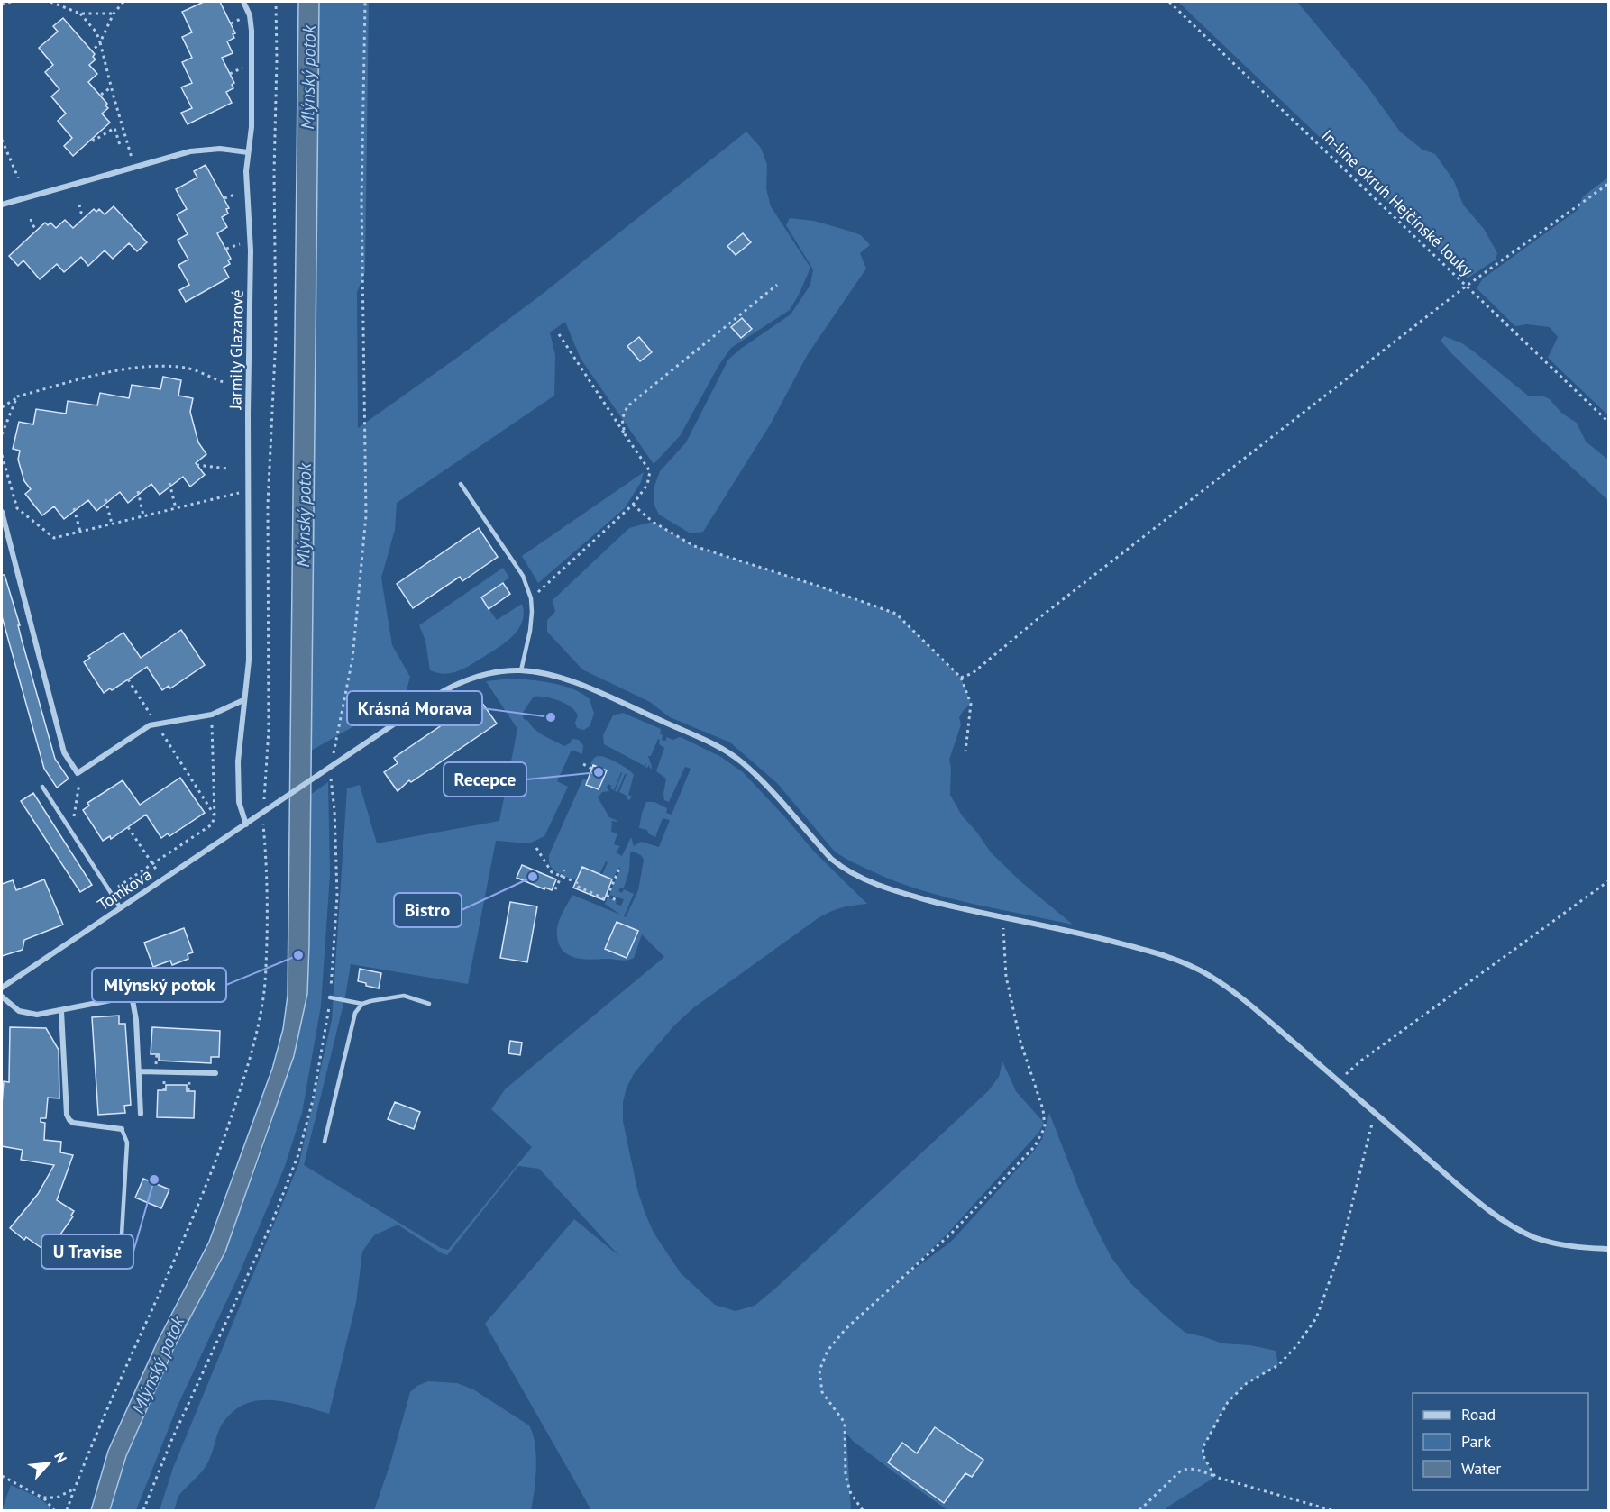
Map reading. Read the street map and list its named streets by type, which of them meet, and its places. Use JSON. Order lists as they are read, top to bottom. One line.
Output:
{"streets":{"street":["Jarmily Glazarové","Tomkova"],"path":["In-line okruh Hejčínské louky"]},"crossings":[["Jarmily Glazarové","Tomkova"]],"water":["Mlýnský potok"],"places":["Krásná Morava","Recepce","Bistro","Mlýnský potok","U Travise"],"legend":["Road","Park","Water"],"north":"top right"}
